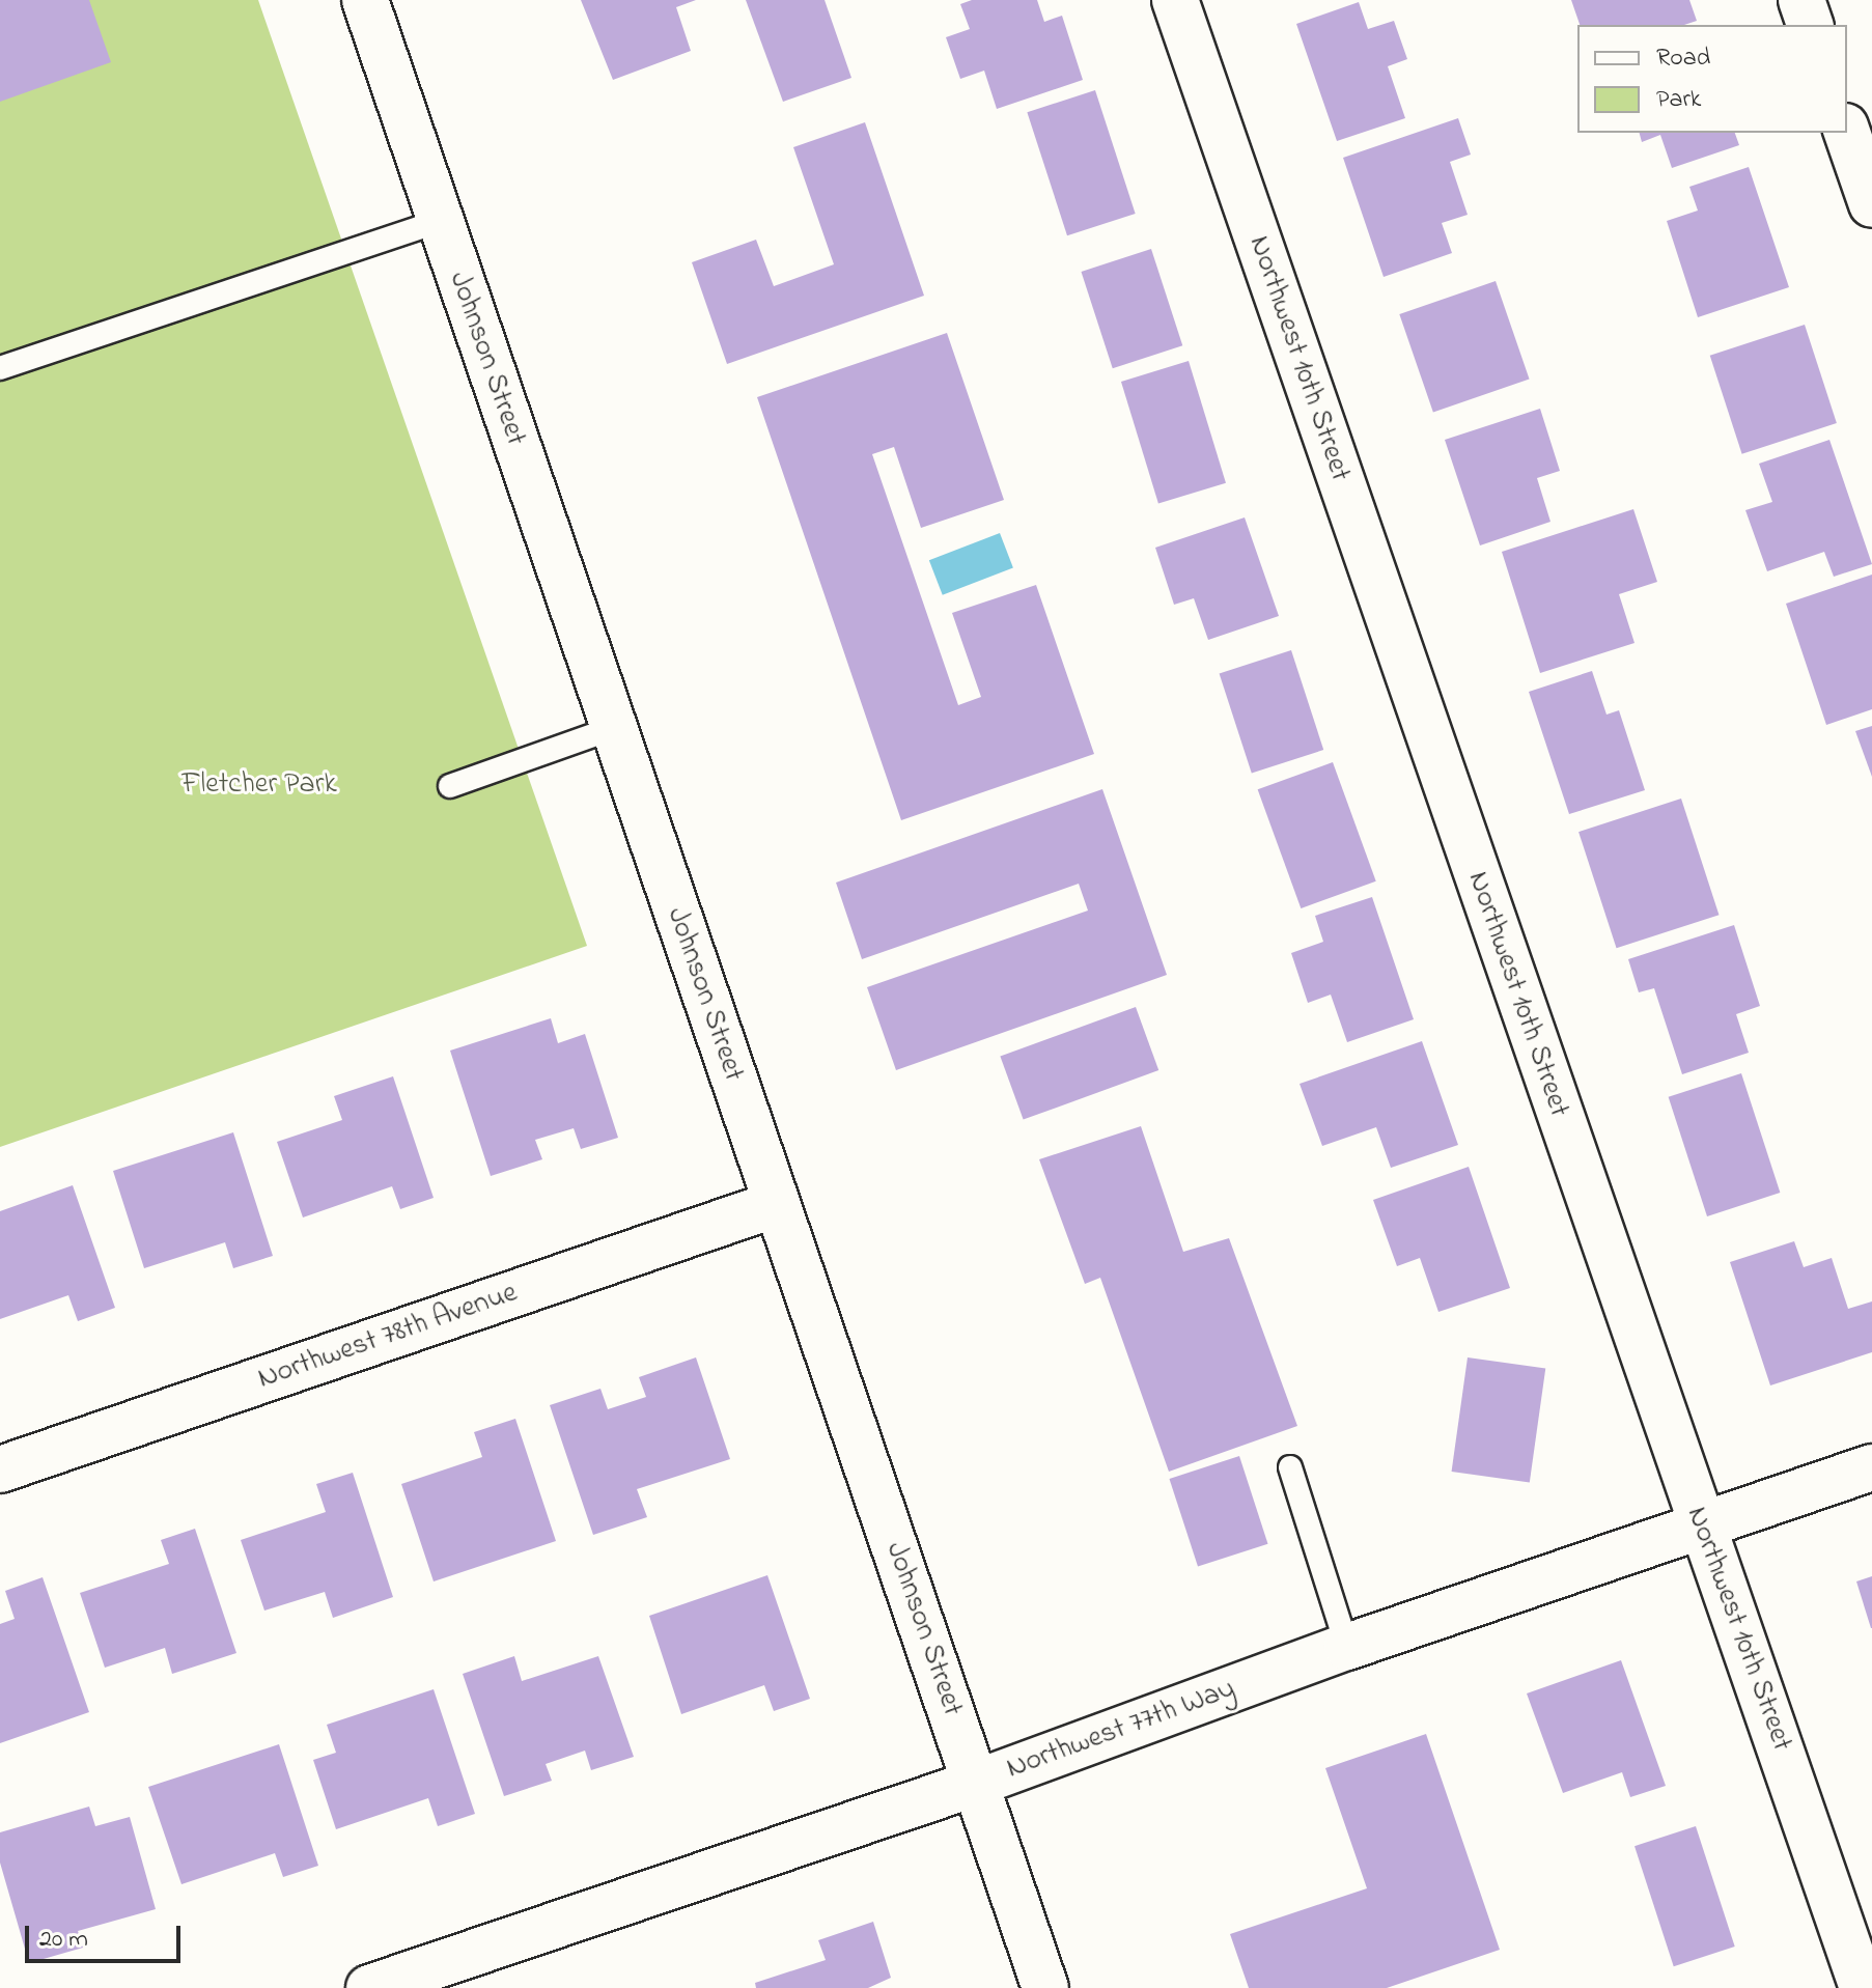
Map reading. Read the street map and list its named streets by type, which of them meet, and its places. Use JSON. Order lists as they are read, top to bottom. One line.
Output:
{"streets":{"street":["Johnson Street","Northwest 10th Street","Northwest 78th Avenue","Northwest 77th Way"]},"crossings":[["Johnson Street","Northwest 78th Avenue"],["Johnson Street","Northwest 77th Way"],["Northwest 10th Street","Northwest 77th Way"]],"parks":["Fletcher Park"],"legend":["Road","Park"],"scale_bar":"20 m"}
